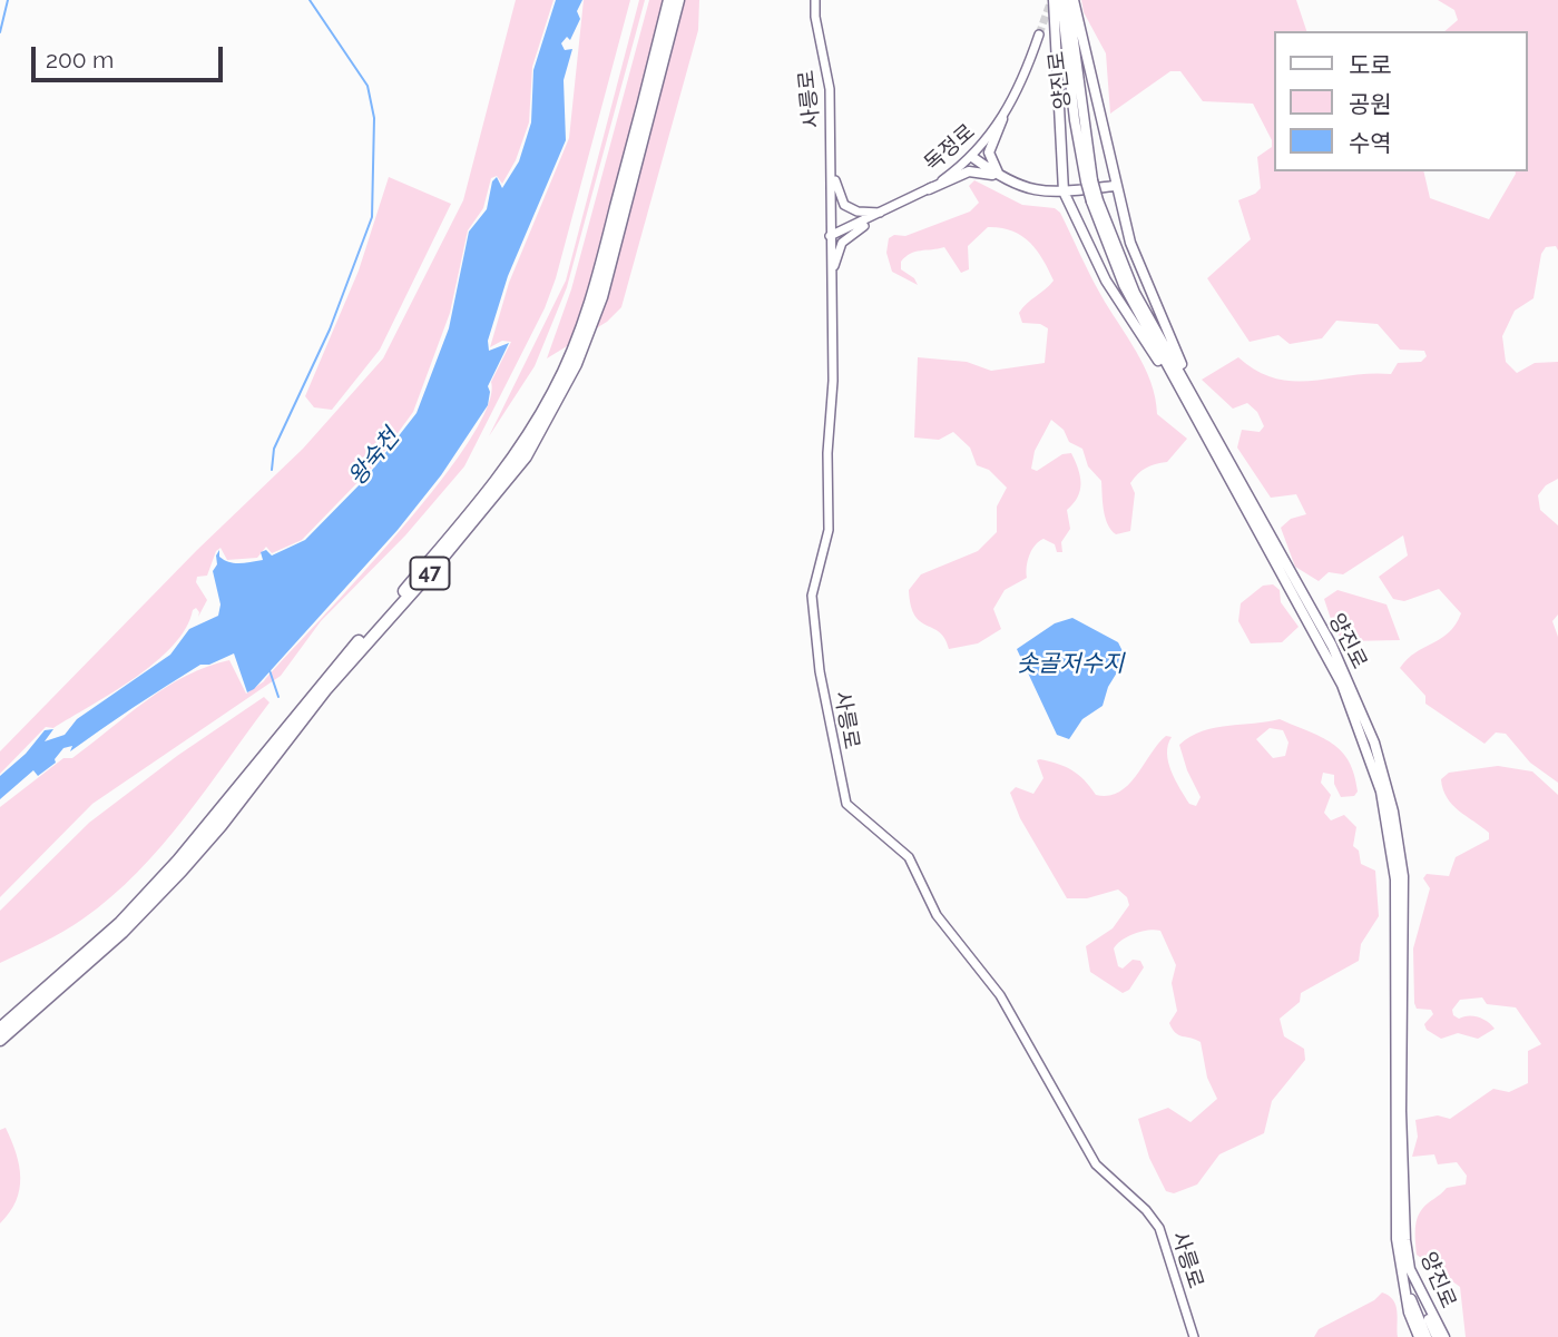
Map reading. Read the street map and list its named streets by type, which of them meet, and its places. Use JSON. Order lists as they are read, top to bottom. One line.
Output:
{"streets":{"highway":["47"],"main road":["양진로"],"street":["사릉로","독정로"]},"crossings":[["사릉로","독정로"]],"water":["왕숙천","솟골저수지"],"legend":["도로","공원","수역"],"scale_bar":"200 m"}
